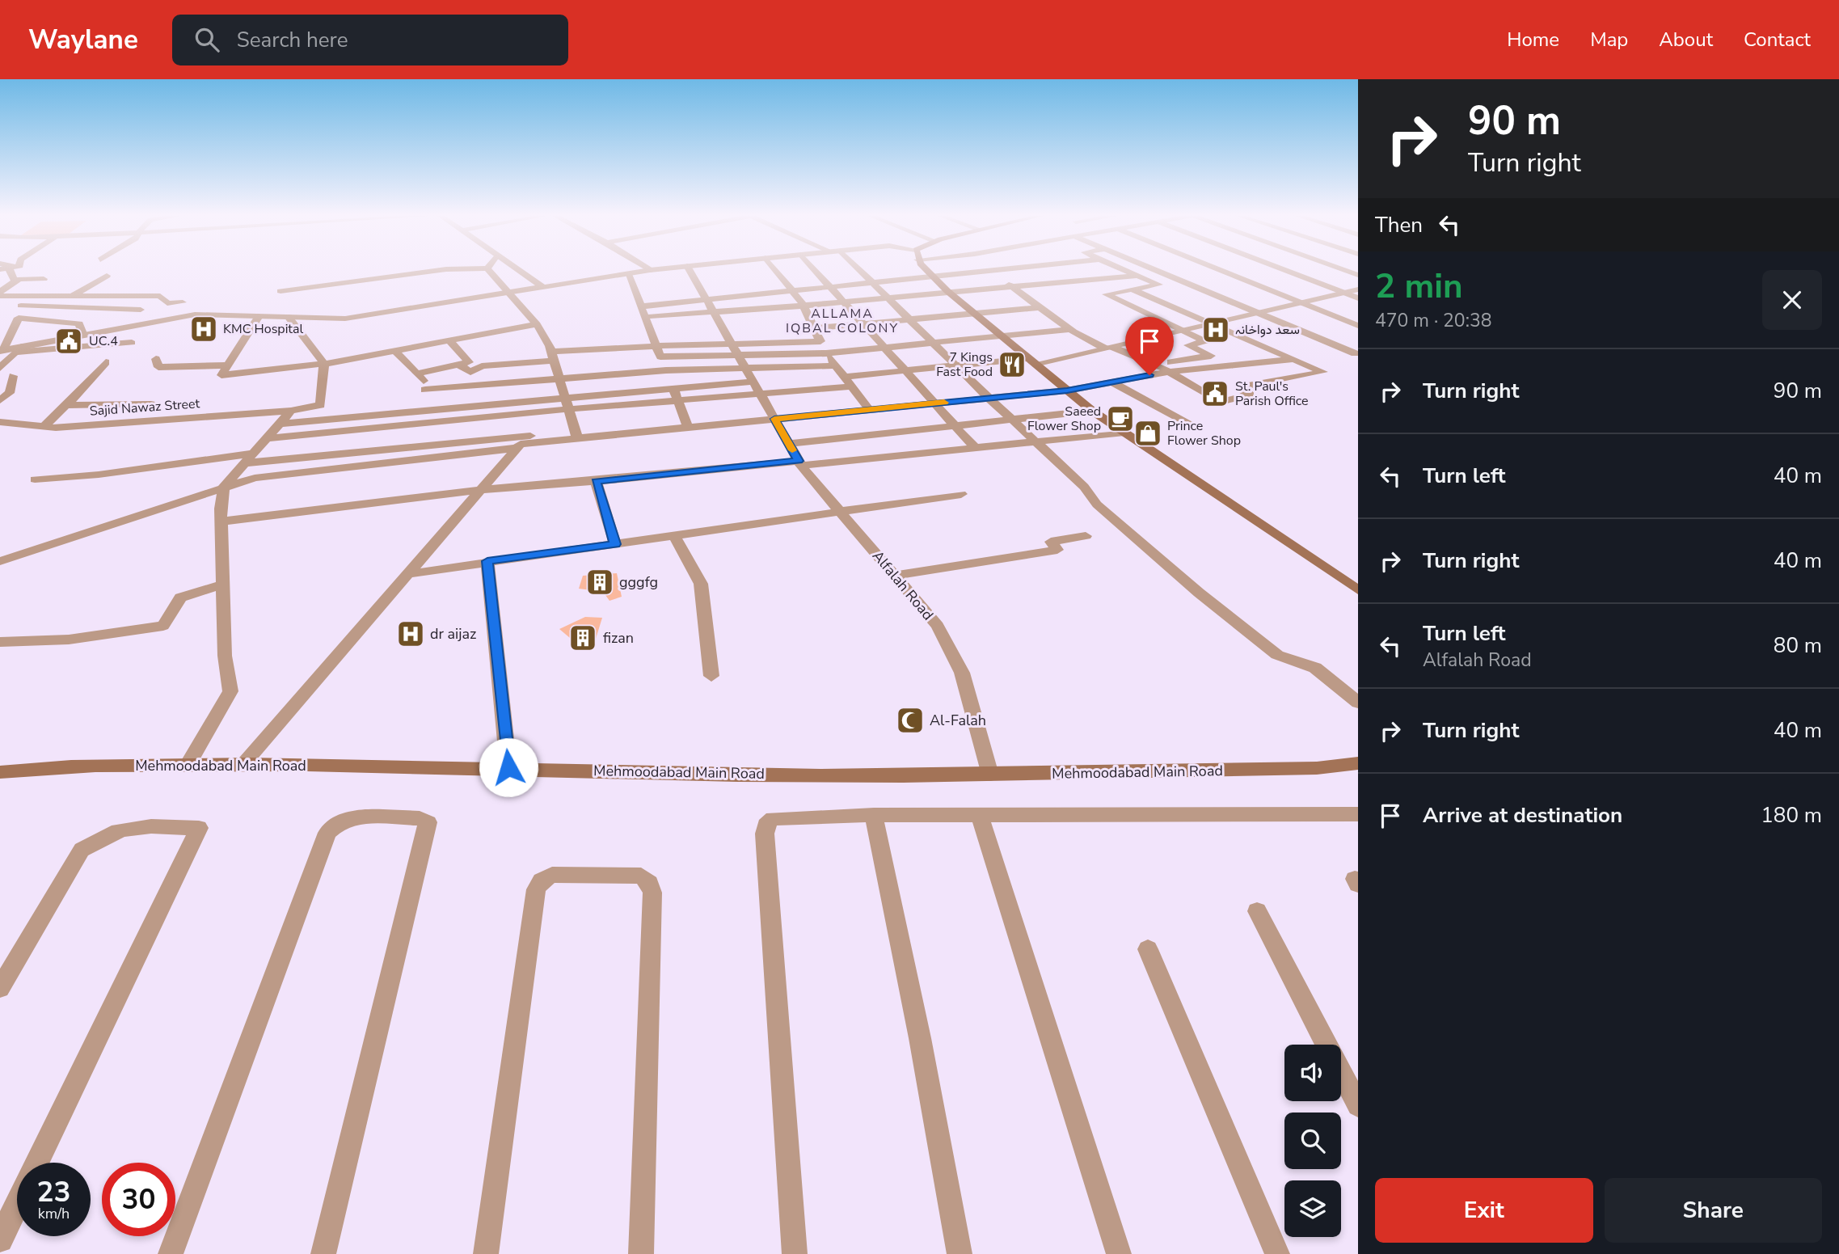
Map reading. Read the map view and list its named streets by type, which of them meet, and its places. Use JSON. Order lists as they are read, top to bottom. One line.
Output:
{"streets":{"main road":["Mehmoodabad Main Road"],"street":["Sajid Nawaz Street","Alfalah Road"]},"crossings":[["Alfalah Road","Mehmoodabad Main Road"]],"districts":["ALLAMA IQBAL COLONY"],"places":{"hospital":["KMC Hospital","سعد دواخانہ","dr aijaz"],"public building":["UC.4","St. Paul's Parish Office"],"restaurant":["7 Kings Fast Food"],"cafe":["Saeed Flower Shop"],"shop":["Prince Flower Shop"],"building":["gggfg","fizan"],"mosque":["Al-Falah"]},"page":{"header":"Waylane","search":"Search here","nav":["Home","Map","About","Contact"],"turn":["90 m","Turn right"],"then":"Then","heading":["2 min","470 m · 20:38"],"list":[{"name":"Turn right","value":"90 m"},{"name":"Turn left","value":"40 m"},{"name":"Turn right","value":"40 m"},{"name":"Turn left","note":"Alfalah Road","value":"80 m"},{"name":"Turn right","value":"40 m"},{"name":"Arrive at destination","value":"180 m"}],"speed":"23 km/h","limit":"30","buttons":["Exit","Share"]}}
